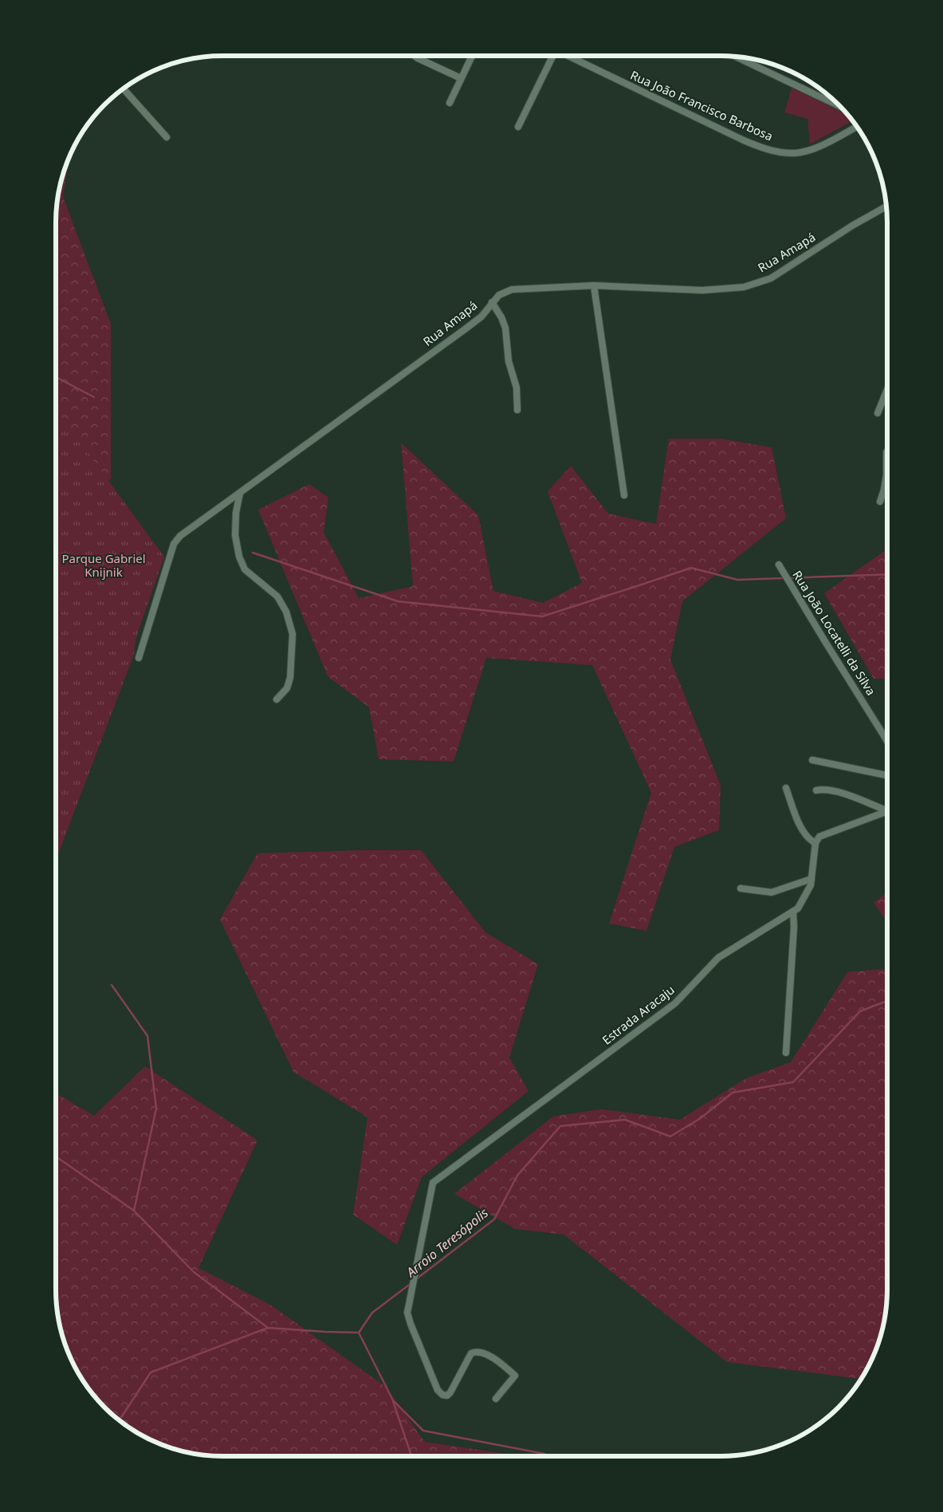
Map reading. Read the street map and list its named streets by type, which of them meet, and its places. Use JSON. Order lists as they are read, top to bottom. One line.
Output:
{"streets":{"street":["Rua João Francisco Barbosa","Rua Amapá","Rua João Locatelli da Silva","Estrada Aracaju"]},"water":["Arroio Teresópolis"],"parks":["Parque Gabriel Knijnik"]}
